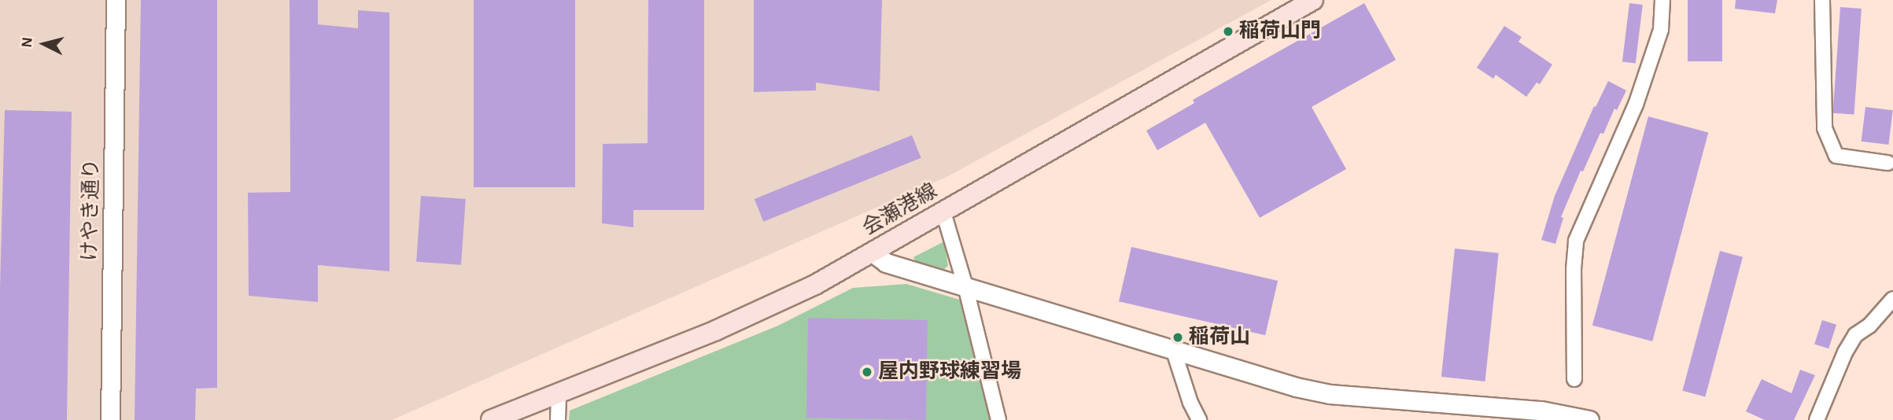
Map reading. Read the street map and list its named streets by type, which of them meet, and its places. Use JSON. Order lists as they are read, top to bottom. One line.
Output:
{"streets":{"main road":["会瀬港線"],"street":["けやき通り"]},"places":["稲荷山門","稲荷山","屋内野球練習場"],"north":"left"}
